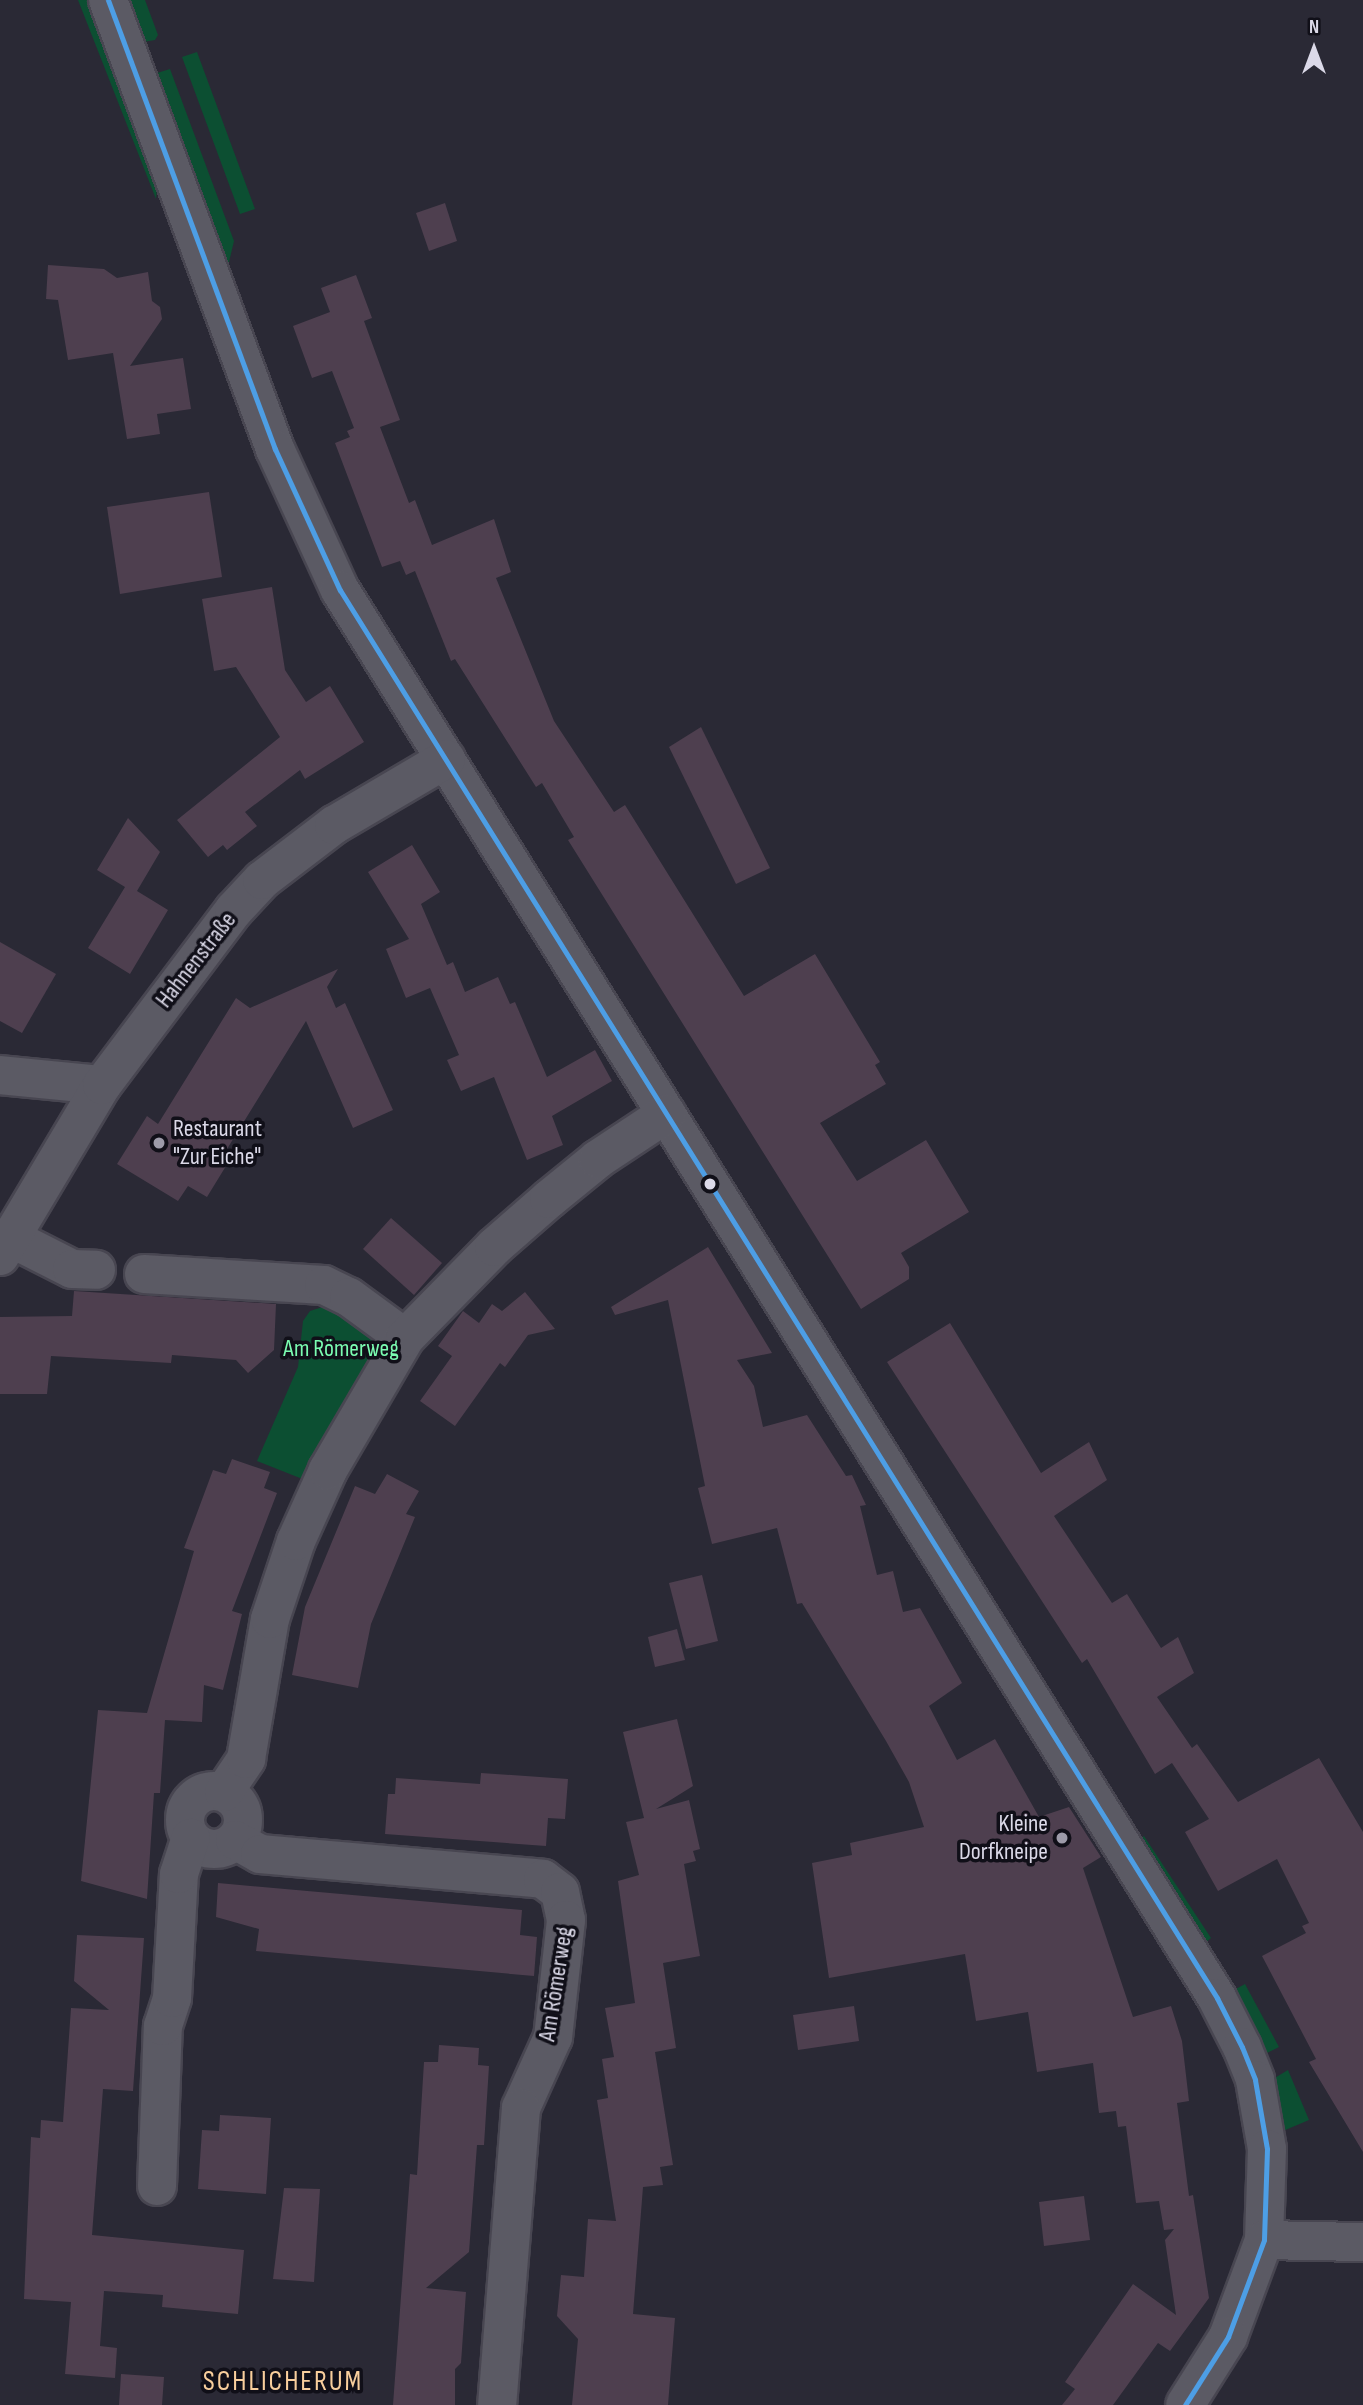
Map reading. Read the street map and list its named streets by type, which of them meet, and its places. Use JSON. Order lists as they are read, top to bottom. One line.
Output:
{"streets":{"street":["Hahnenstraße","Am Römerweg"]},"districts":["SCHLICHERUM"],"parks":["Am Römerweg"],"places":["Restaurant \"Zur Eiche\"","Kleine Dorfkneipe"],"north":"top"}
